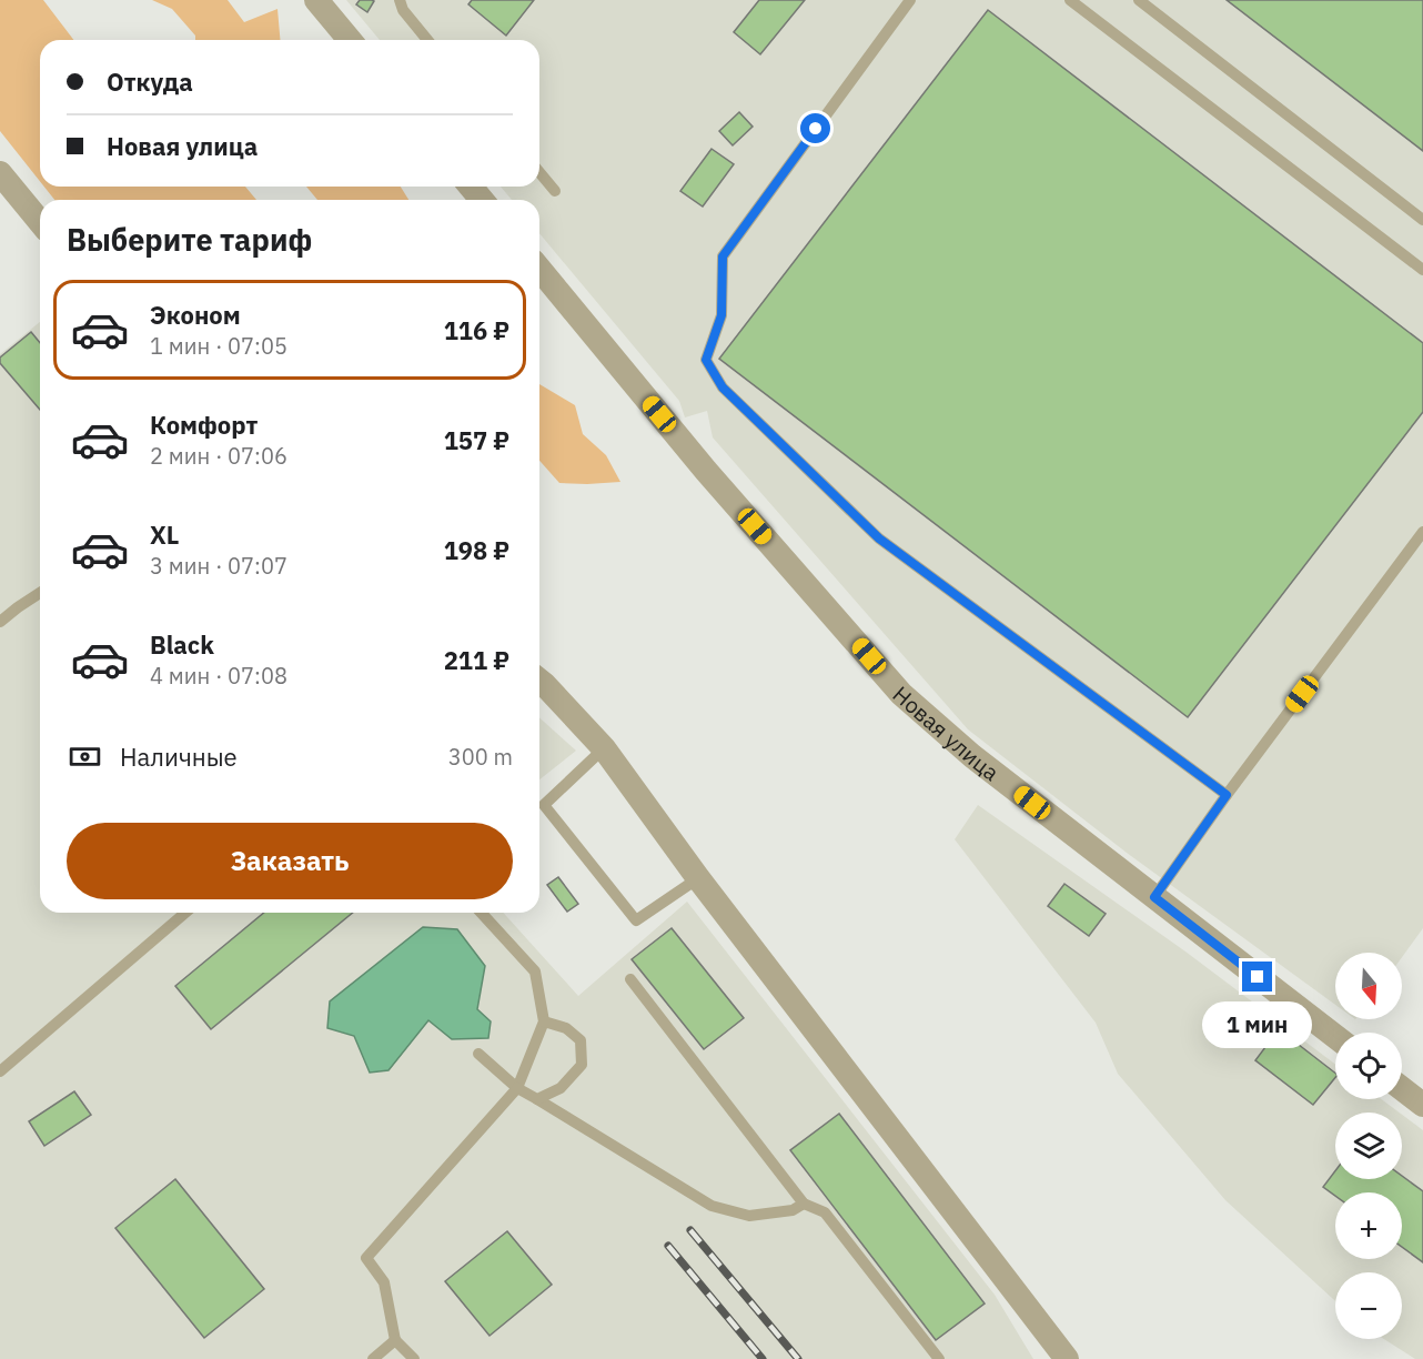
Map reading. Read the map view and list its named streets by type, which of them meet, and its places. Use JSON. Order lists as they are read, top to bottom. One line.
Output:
{"streets":{"street":["Новая улица"]},"north":"bottom","page":{"banner":["Откуда","Новая улица"],"heading":"Выберите тариф","list":[{"name":"Эконом","note":"1 мин · 07:05","value":"116 ₽"},{"name":"Комфорт","note":"2 мин · 07:06","value":"157 ₽"},{"name":"XL","note":"3 мин · 07:07","value":"198 ₽"},{"name":"Black","note":"4 мин · 07:08","value":"211 ₽"}],"pay":["Наличные","300 m"],"buttons":"Заказать","map_buttons":["+","−"],"bubble":"1 мин"}}
